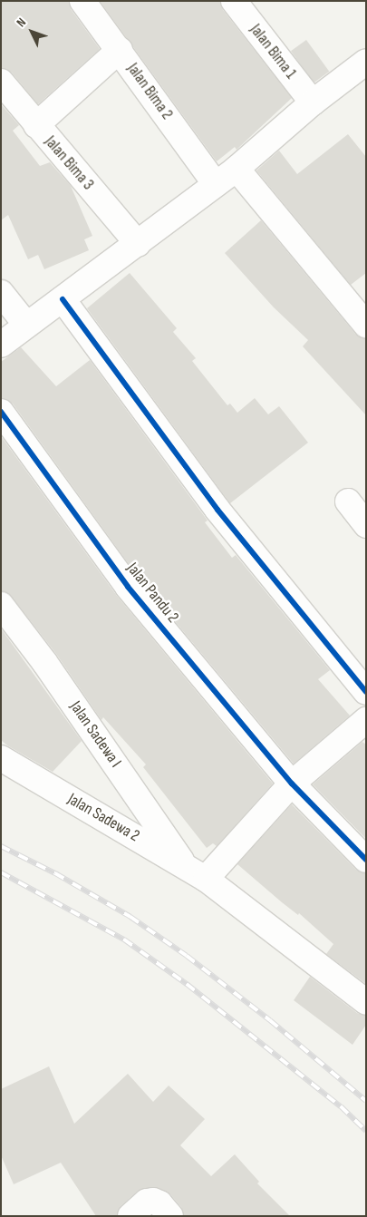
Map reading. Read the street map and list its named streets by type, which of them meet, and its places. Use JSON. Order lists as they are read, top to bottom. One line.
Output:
{"streets":{"street":["Jalan Bima 1","Jalan Bima 2","Jalan Bima 3","Jalan Pandu 2","Jalan Sadewa I","Jalan Sadewa 2"]},"crossings":[["Jalan Sadewa I","Jalan Sadewa 2"]],"north":"top left"}
